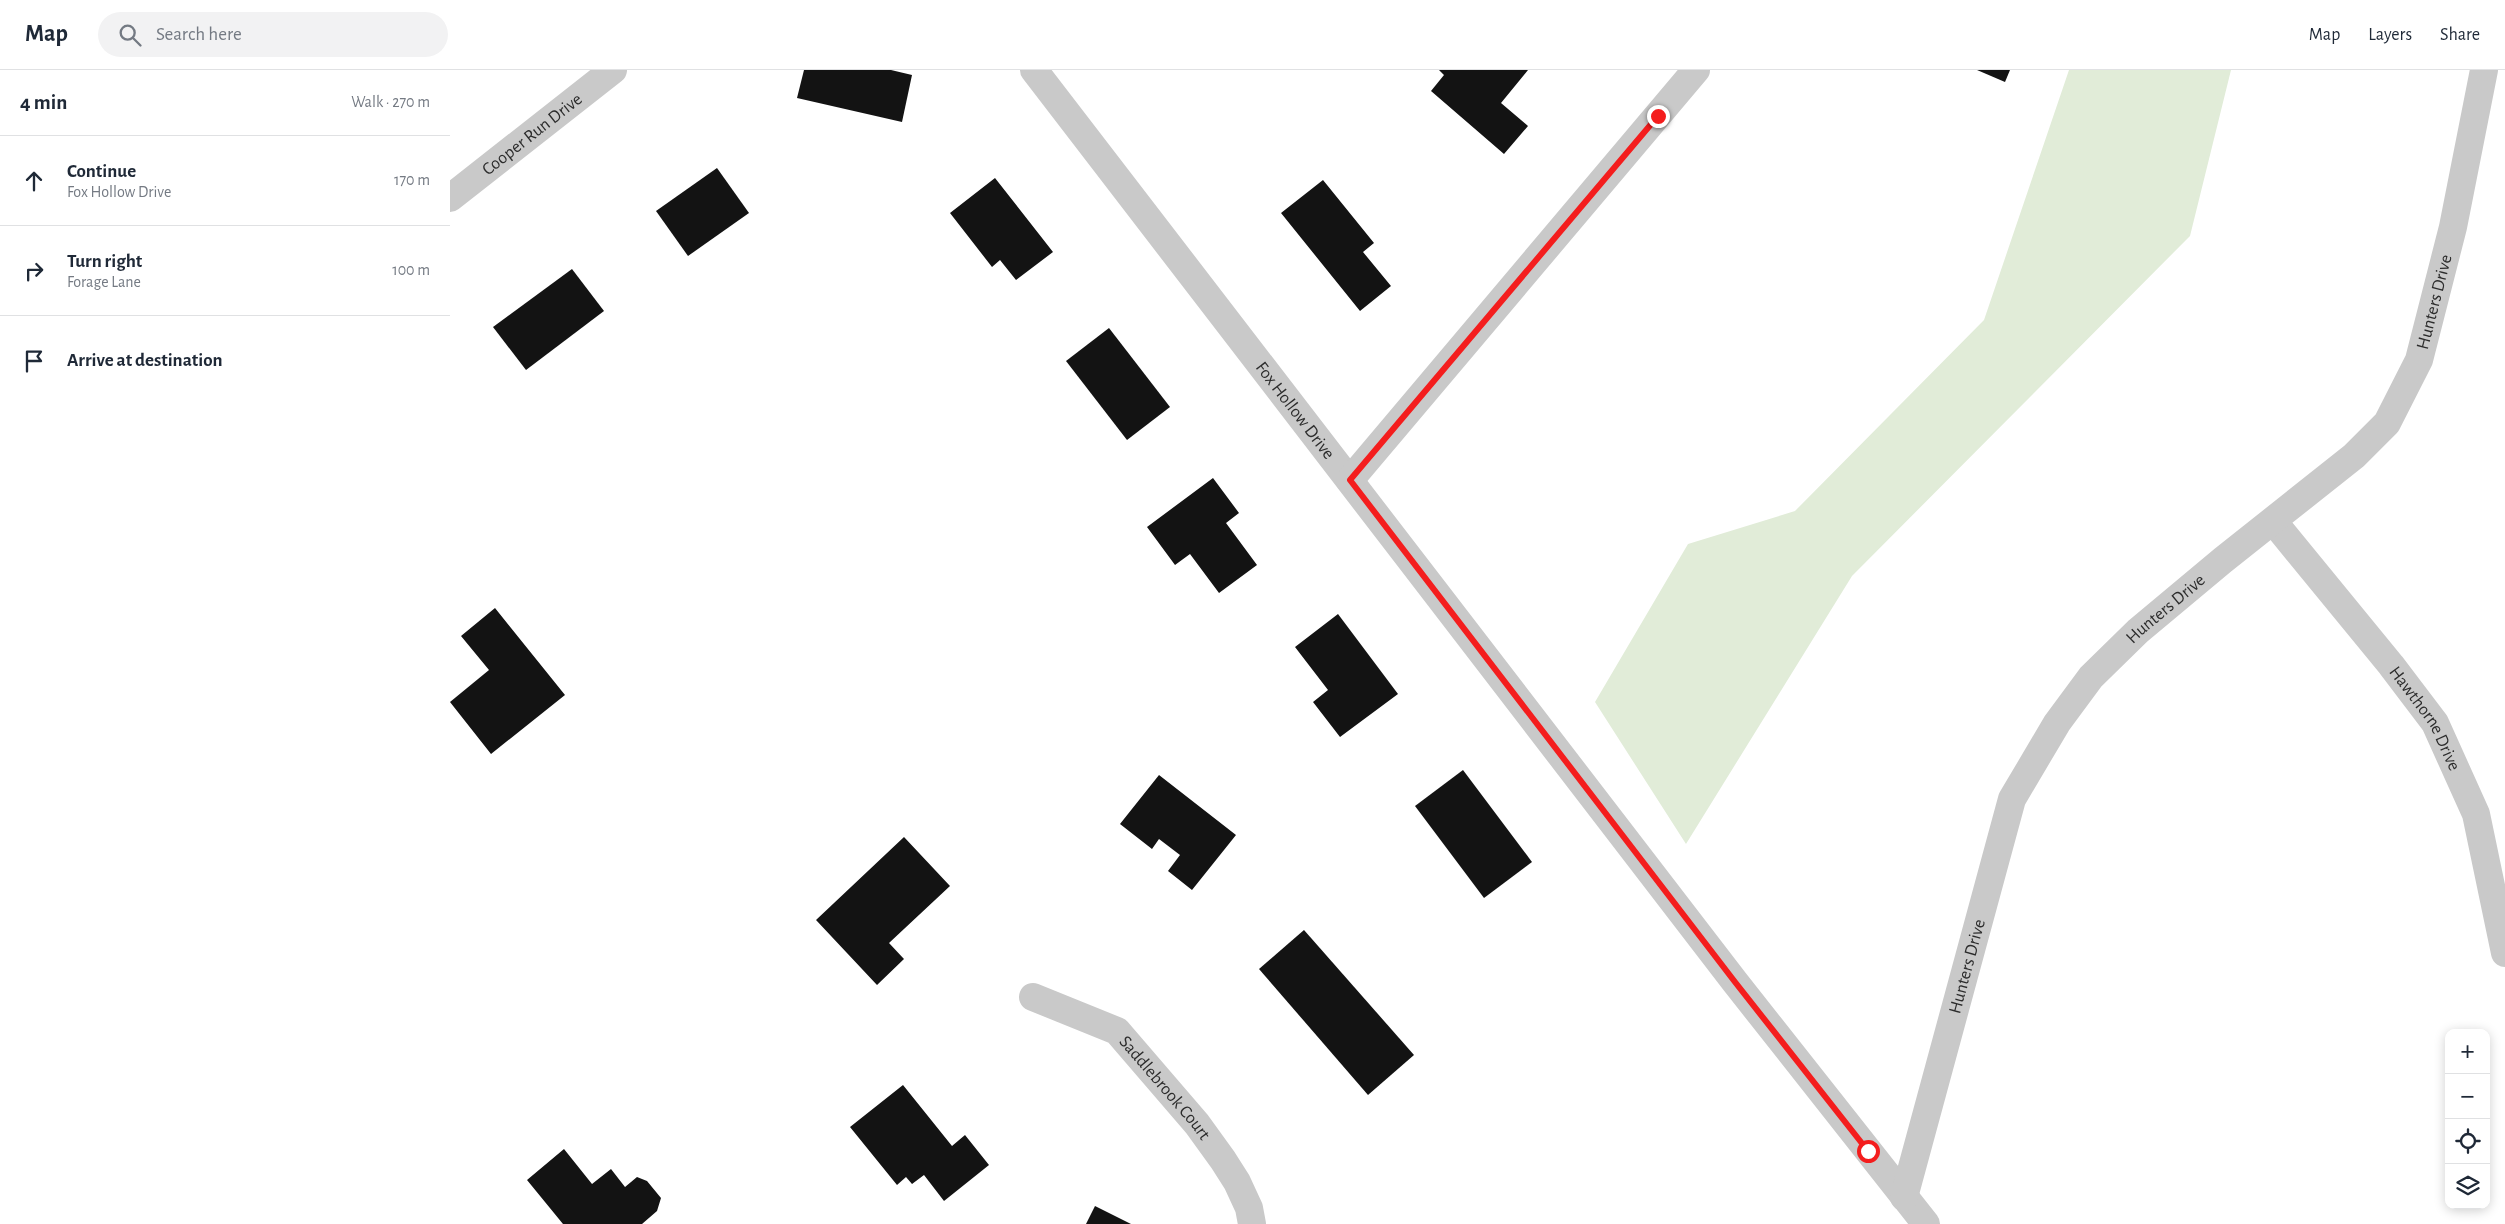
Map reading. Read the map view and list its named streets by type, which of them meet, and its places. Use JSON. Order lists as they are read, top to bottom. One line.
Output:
{"streets":{"street":["Cooper Run Drive","Hunters Drive","Fox Hollow Drive","Hawthorne Drive","Saddlebrook Court"]},"crossings":[["Hunters Drive","Fox Hollow Drive"],["Hunters Drive","Hawthorne Drive"]],"page":{"header":"Map","search":"Search here","nav":["Map","Layers","Share"],"heading":["4 min","Walk · 270 m"],"list":[["Continue","Fox Hollow Drive","170 m"],["Turn right","Forage Lane","100 m"],"Arrive at destination"],"map_buttons":["+","−"]}}
